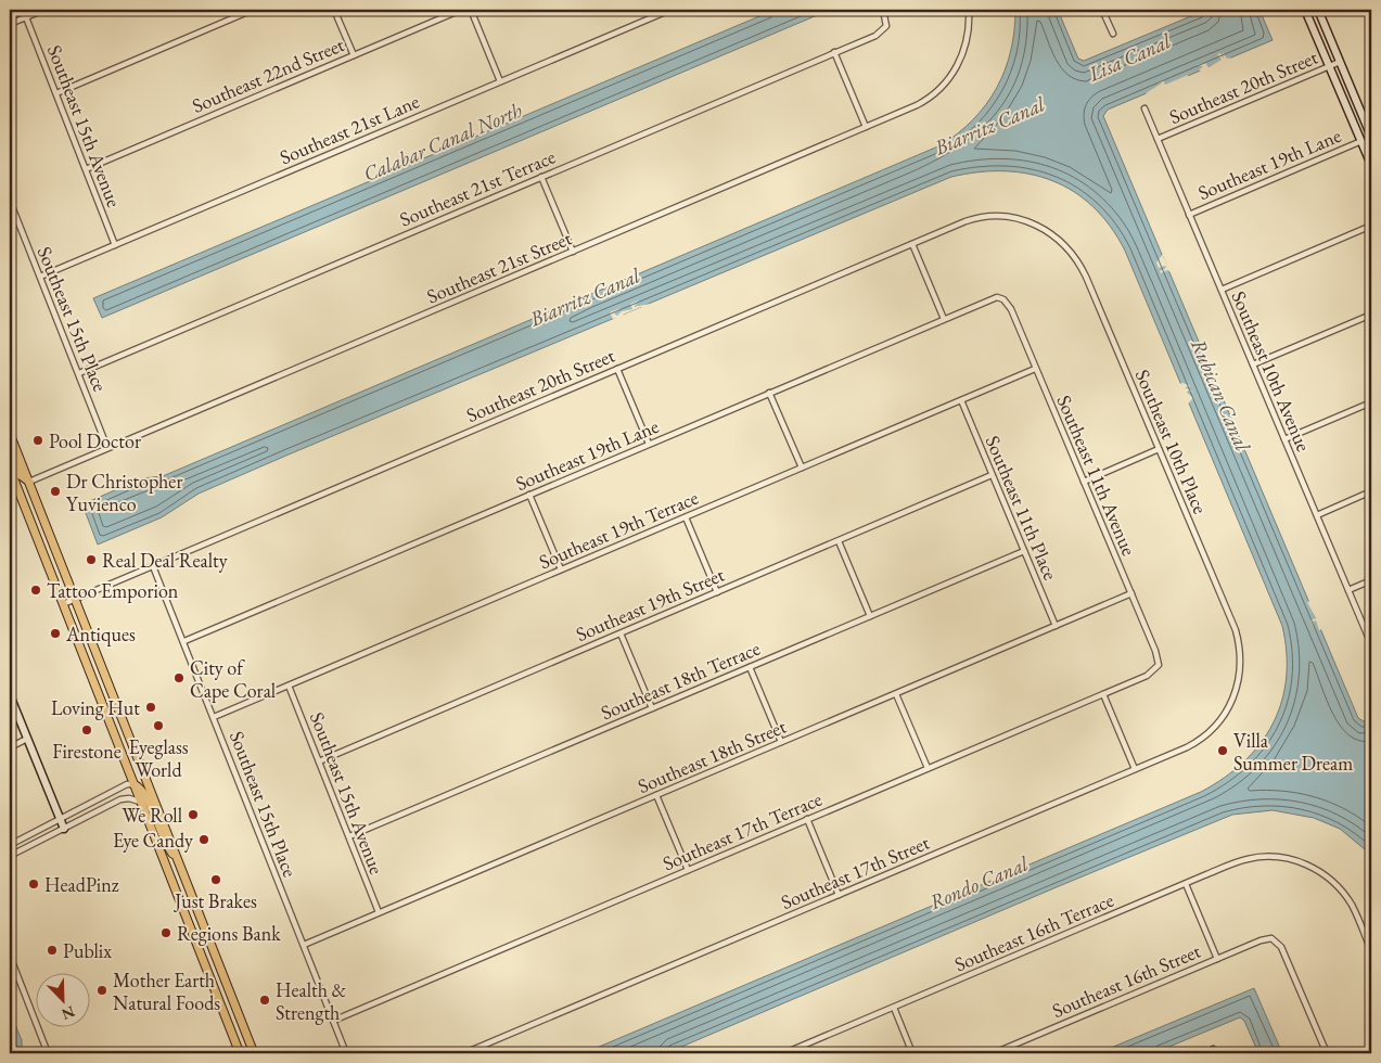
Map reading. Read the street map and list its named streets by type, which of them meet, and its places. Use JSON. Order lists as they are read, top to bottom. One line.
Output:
{"streets":{"street":["Southeast 22nd Street","Southeast 20th Street","Southeast 15th Avenue","Southeast 21st Lane","Southeast 19th Lane","Southeast 21st Terrace","Southeast 21st Street","Southeast 15th Place","Southeast 10th Avenue","Southeast 10th Place","Southeast 11th Avenue","Southeast 11th Place","Southeast 19th Terrace","Southeast 19th Street","Southeast 18th Terrace","Southeast 18th Street","Southeast 17th Terrace","Southeast 17th Street","Southeast 16th Terrace","Southeast 16th Street"]},"crossings":[["Southeast 22nd Street","Southeast 15th Avenue"],["Southeast 20th Street","Southeast 15th Place"],["Southeast 20th Street","Southeast 10th Avenue"],["Southeast 20th Street","Southeast 10th Place"],["Southeast 15th Avenue","Southeast 21st Lane"],["Southeast 15th Avenue","Southeast 19th Terrace"],["Southeast 15th Avenue","Southeast 19th Street"],["Southeast 15th Avenue","Southeast 18th Terrace"],["Southeast 15th Avenue","Southeast 18th Street"],["Southeast 21st Lane","Southeast 15th Place"],["Southeast 19th Lane","Southeast 15th Place"],["Southeast 19th Lane","Southeast 10th Avenue"],["Southeast 19th Lane","Southeast 11th Avenue"],["Southeast 21st Terrace","Southeast 15th Place"],["Southeast 21st Street","Southeast 15th Place"],["Southeast 15th Place","Southeast 19th Terrace"],["Southeast 15th Place","Southeast 18th Street"],["Southeast 15th Place","Southeast 17th Terrace"],["Southeast 10th Place","Southeast 17th Street"],["Southeast 11th Avenue","Southeast 19th Terrace"],["Southeast 11th Avenue","Southeast 18th Street"],["Southeast 11th Avenue","Southeast 17th Terrace"],["Southeast 11th Place","Southeast 19th Terrace"],["Southeast 11th Place","Southeast 19th Street"],["Southeast 11th Place","Southeast 18th Terrace"],["Southeast 11th Place","Southeast 18th Street"]],"water":["Lisa Canal","Biarritz Canal","Calabar Canal North","Rubican Canal","Rondo Canal"],"places":["Pool Doctor","Dr Christopher Yuvienco","Real Deal Realty","Tattoo Emporion","Antiques","City of Cape Coral","Loving Hut","Eyeglass World","Firestone","Villa Summer Dream","We Roll","Eye Candy","Just Brakes","HeadPinz","Regions Bank","Publix","Mother Earth Natural Foods","Health & Strength"],"north":"bottom right"}
